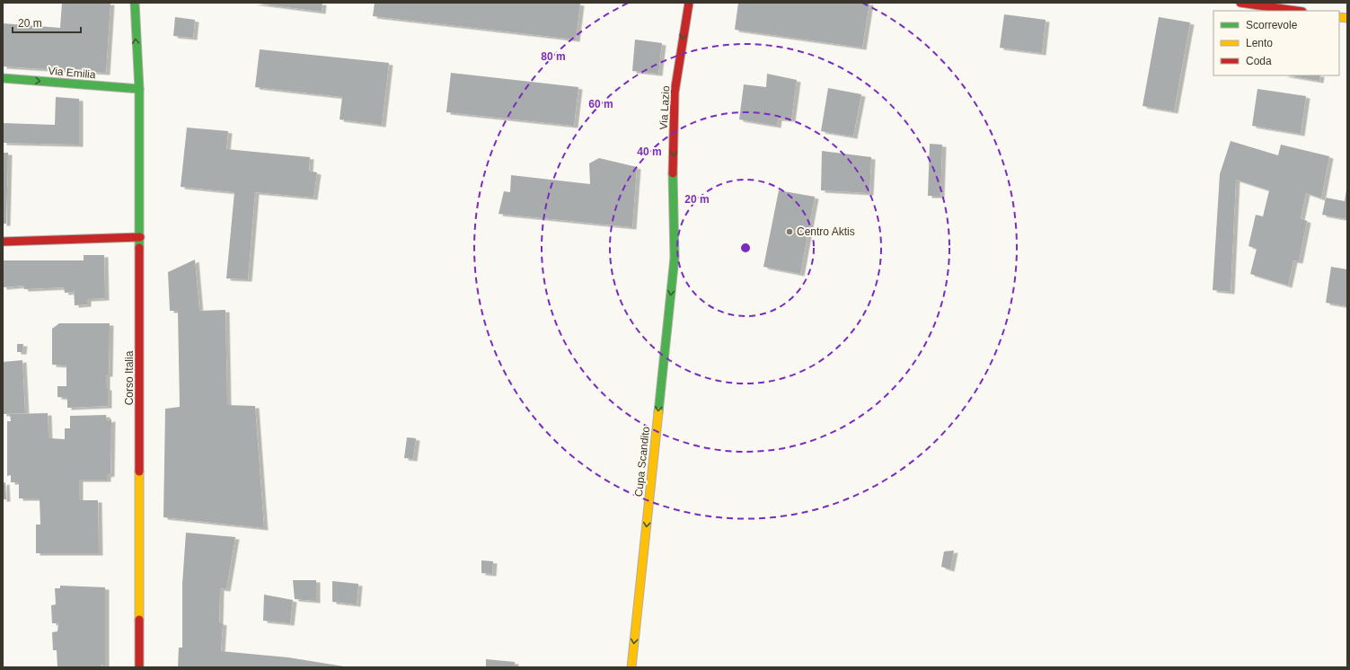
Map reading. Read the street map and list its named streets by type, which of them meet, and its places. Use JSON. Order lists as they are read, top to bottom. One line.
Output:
{"streets":{"street":["Via Emilia","Via Lazio","Corso Italia","Cupa Scandito"]},"crossings":[["Via Emilia","Corso Italia"],["Via Lazio","Cupa Scandito"]],"one_way":["Via Emilia","Via Lazio","Cupa Scandito"],"places":["Centro Aktis"],"legend":["Scorrevole","Lento","Coda"],"scale_bar":"20 m","rings":["80 m","60 m","40 m","20 m"]}
